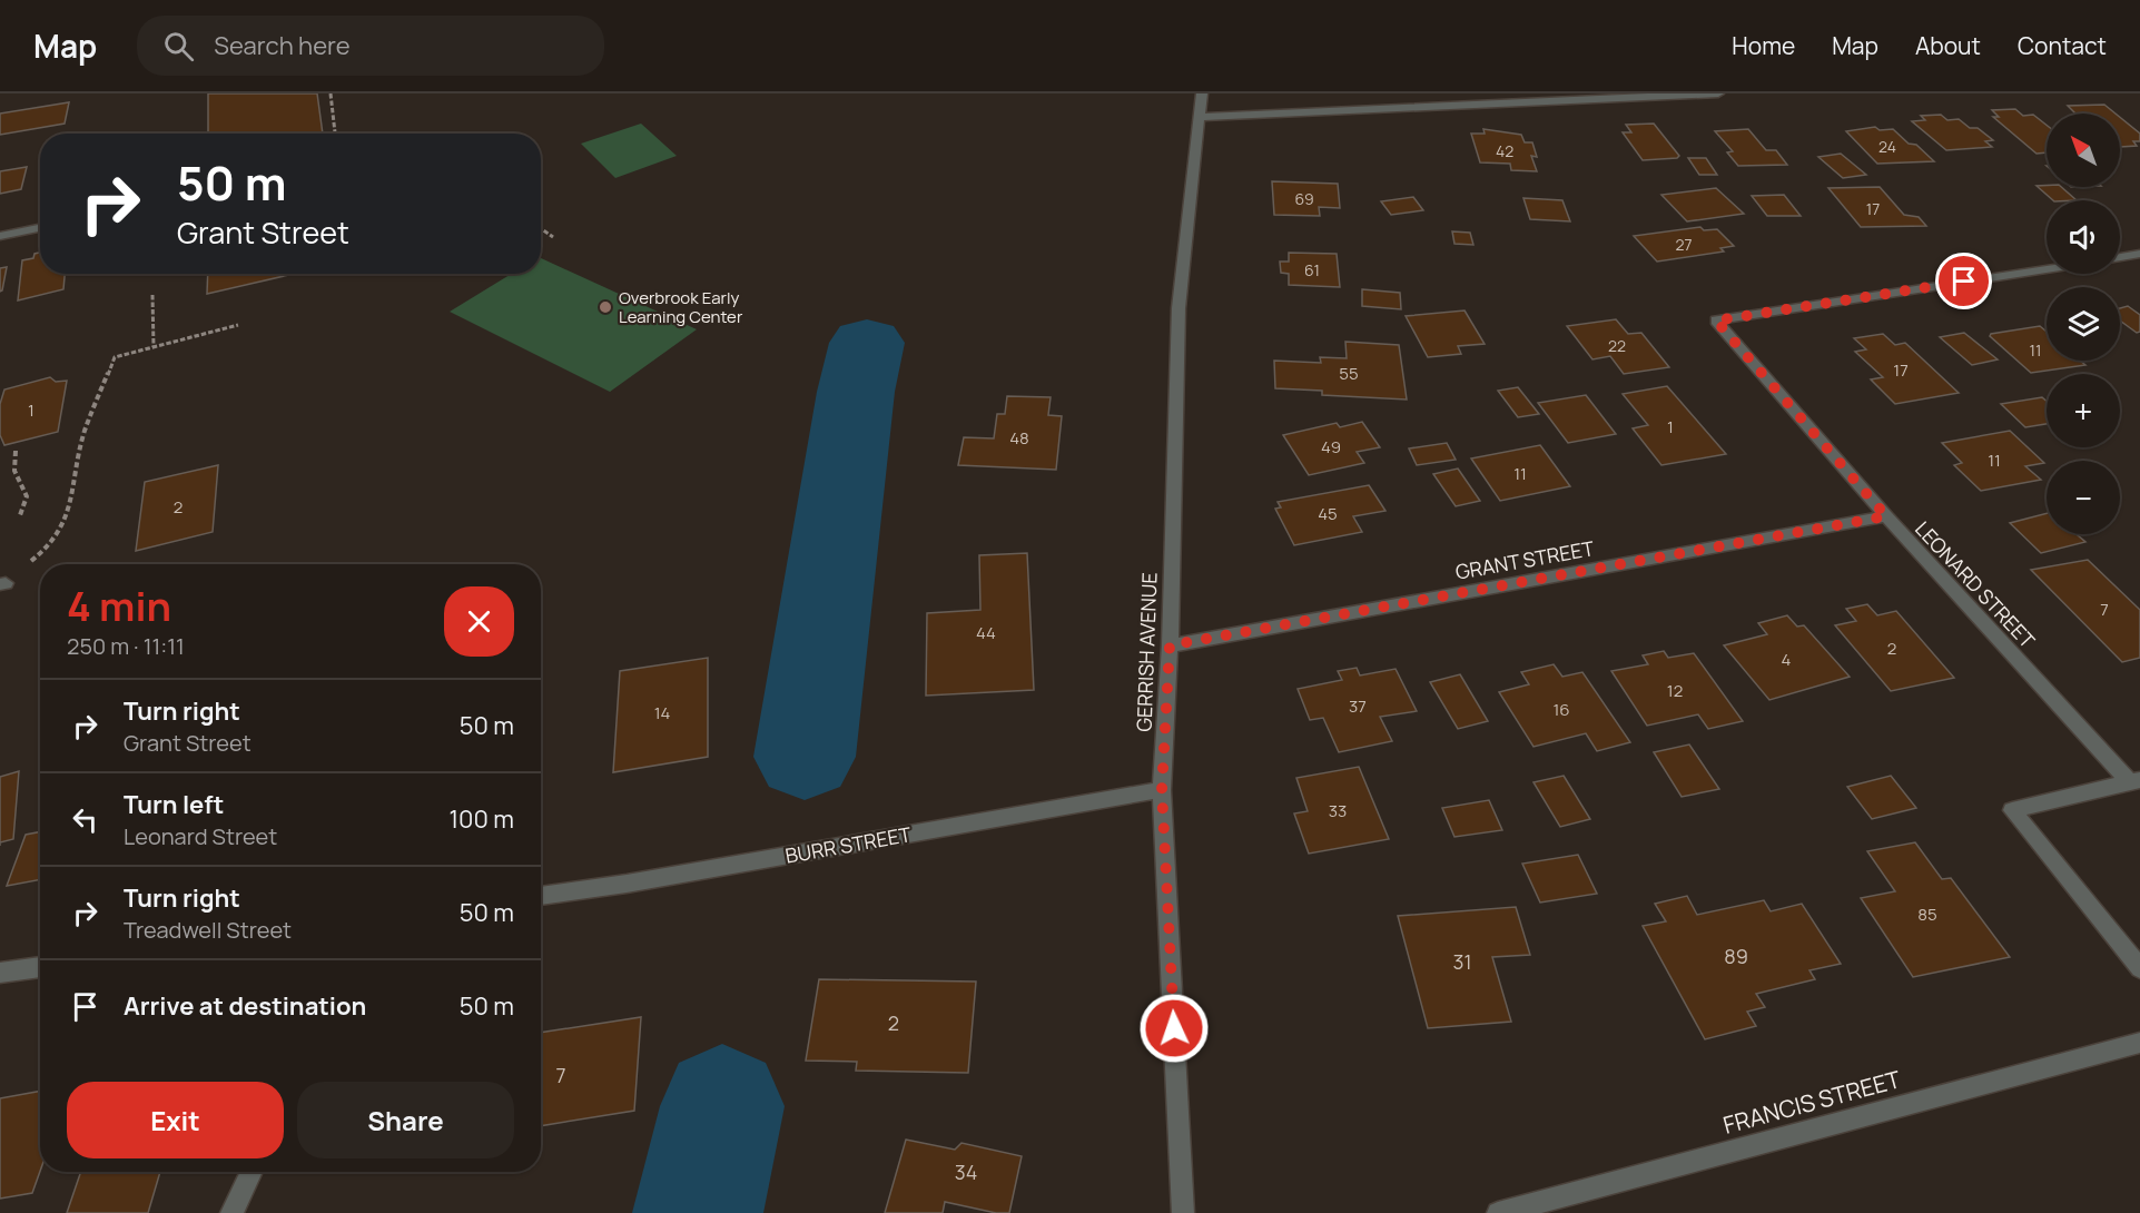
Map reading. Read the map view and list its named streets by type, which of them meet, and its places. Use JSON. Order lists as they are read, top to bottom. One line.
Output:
{"streets":{"street":["GRANT STREET","LEONARD STREET","GERRISH AVENUE","BURR STREET","FRANCIS STREET"]},"crossings":[["GRANT STREET","LEONARD STREET"],["GRANT STREET","GERRISH AVENUE"],["GERRISH AVENUE","BURR STREET"]],"places":["Overbrook Early Learning Center"],"house_numbers":["24","42","69","17","27","61","22","11","17","55","1","1","48","49","11","11","2","45","7","44","2","4","12","37","16","14","33","85","89","31","2","7","34"],"north":"top left","page":{"header":"Map","search":"Search here","nav":["Home","Map","About","Contact"],"map_buttons":["+","−"],"turn":["50 m","Grant Street"],"heading":["4 min","250 m · 11:11"],"list":[{"name":"Turn right","note":"Grant Street","value":"50 m"},{"name":"Turn left","note":"Leonard Street","value":"100 m"},{"name":"Turn right","note":"Treadwell Street","value":"50 m"},{"name":"Arrive at destination","value":"50 m"}],"buttons":["Exit","Share"]}}
